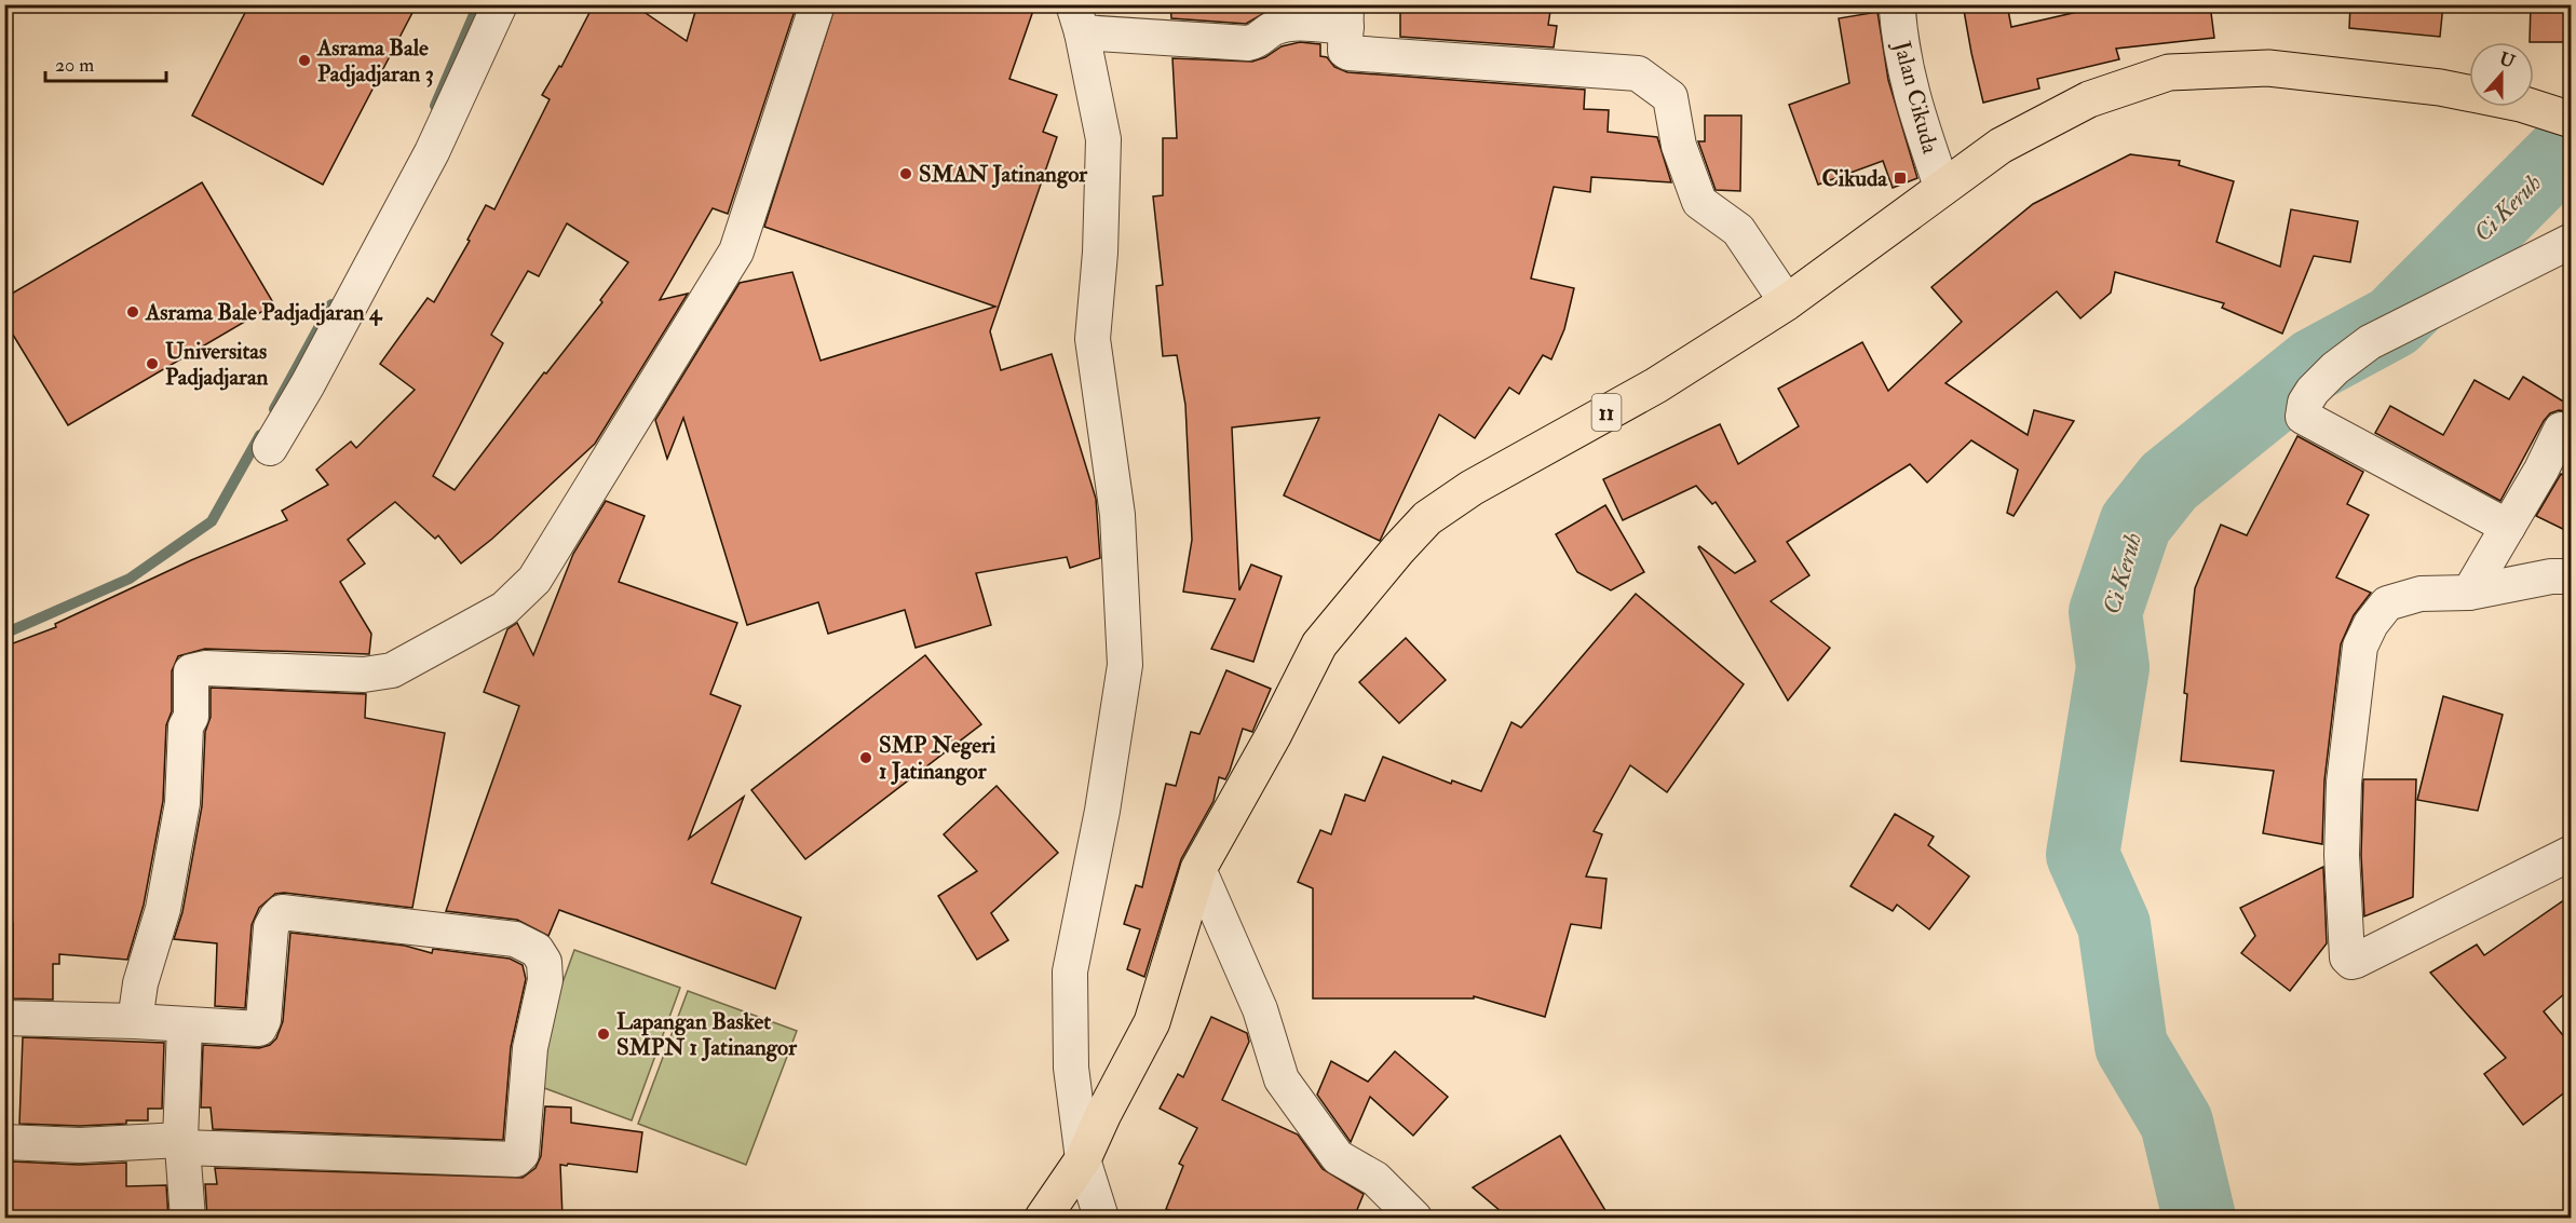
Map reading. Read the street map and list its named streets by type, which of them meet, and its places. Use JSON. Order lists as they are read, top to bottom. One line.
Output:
{"streets":{"highway":["11"],"street":["Jalan Cikuda"]},"crossings":[["Jalan Cikuda","11"]],"water":["Ci Keruh"],"places":{"other":["Asrama Bale Padjadjaran 3","SMAN Jatinangor","Asrama Bale Padjadjaran 4","Universitas Padjadjaran","SMP Negeri 1 Jatinangor","Lapangan Basket SMPN 1 Jatinangor"],"transit":["Cikuda"]},"scale_bar":"20 m","north":"top"}
